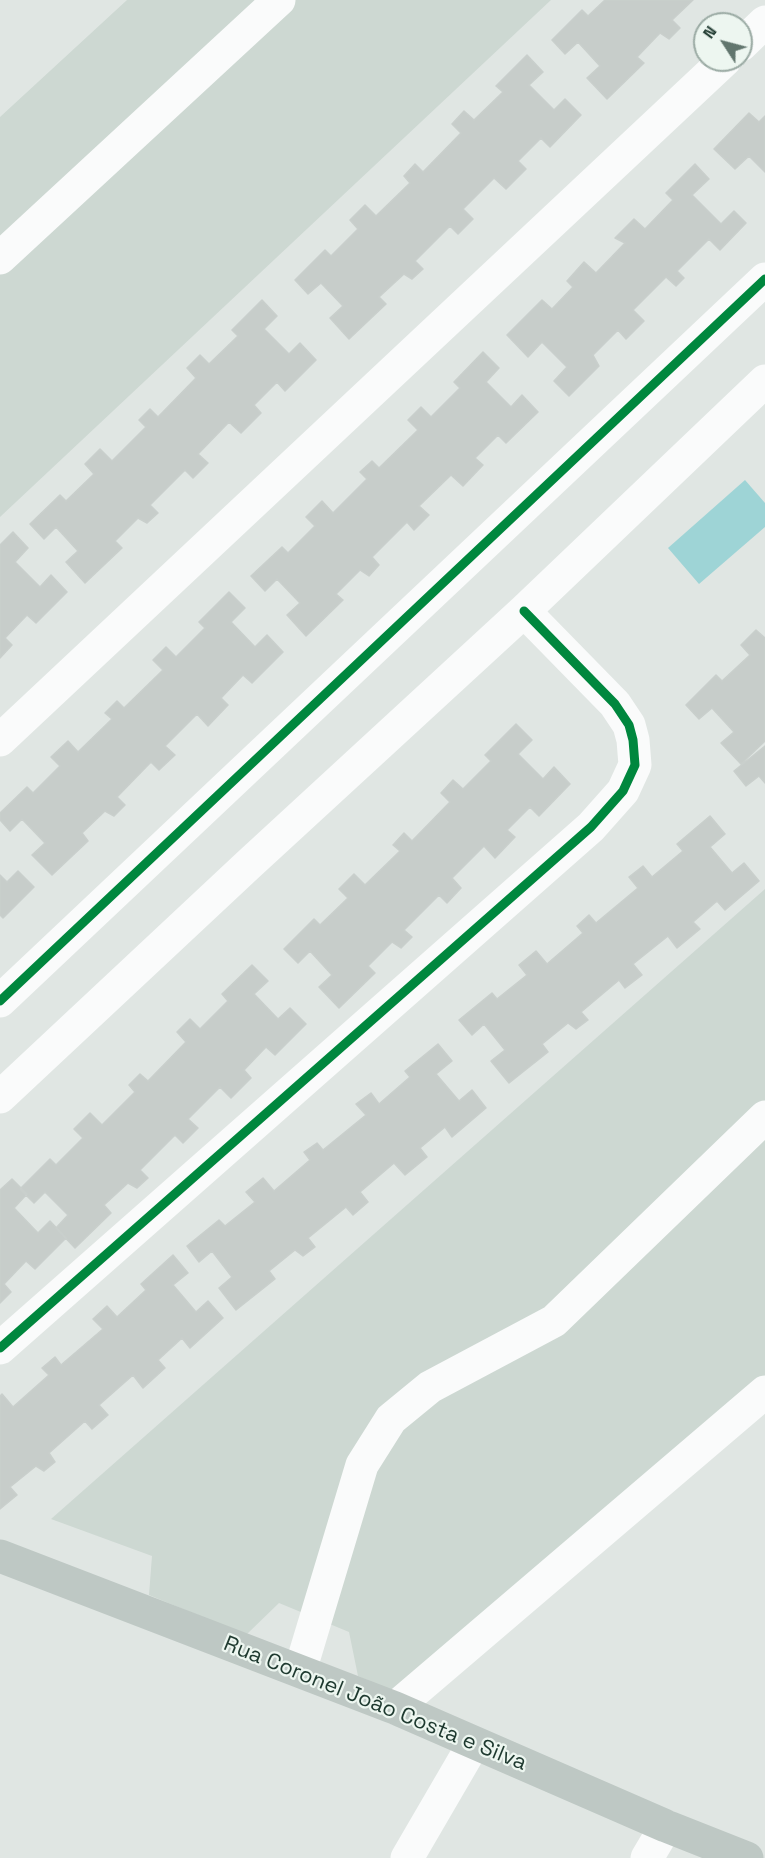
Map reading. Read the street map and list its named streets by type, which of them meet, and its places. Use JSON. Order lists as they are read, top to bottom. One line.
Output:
{"streets":{"main road":["Rua Coronel João Costa e Silva"]},"north":"top left"}
